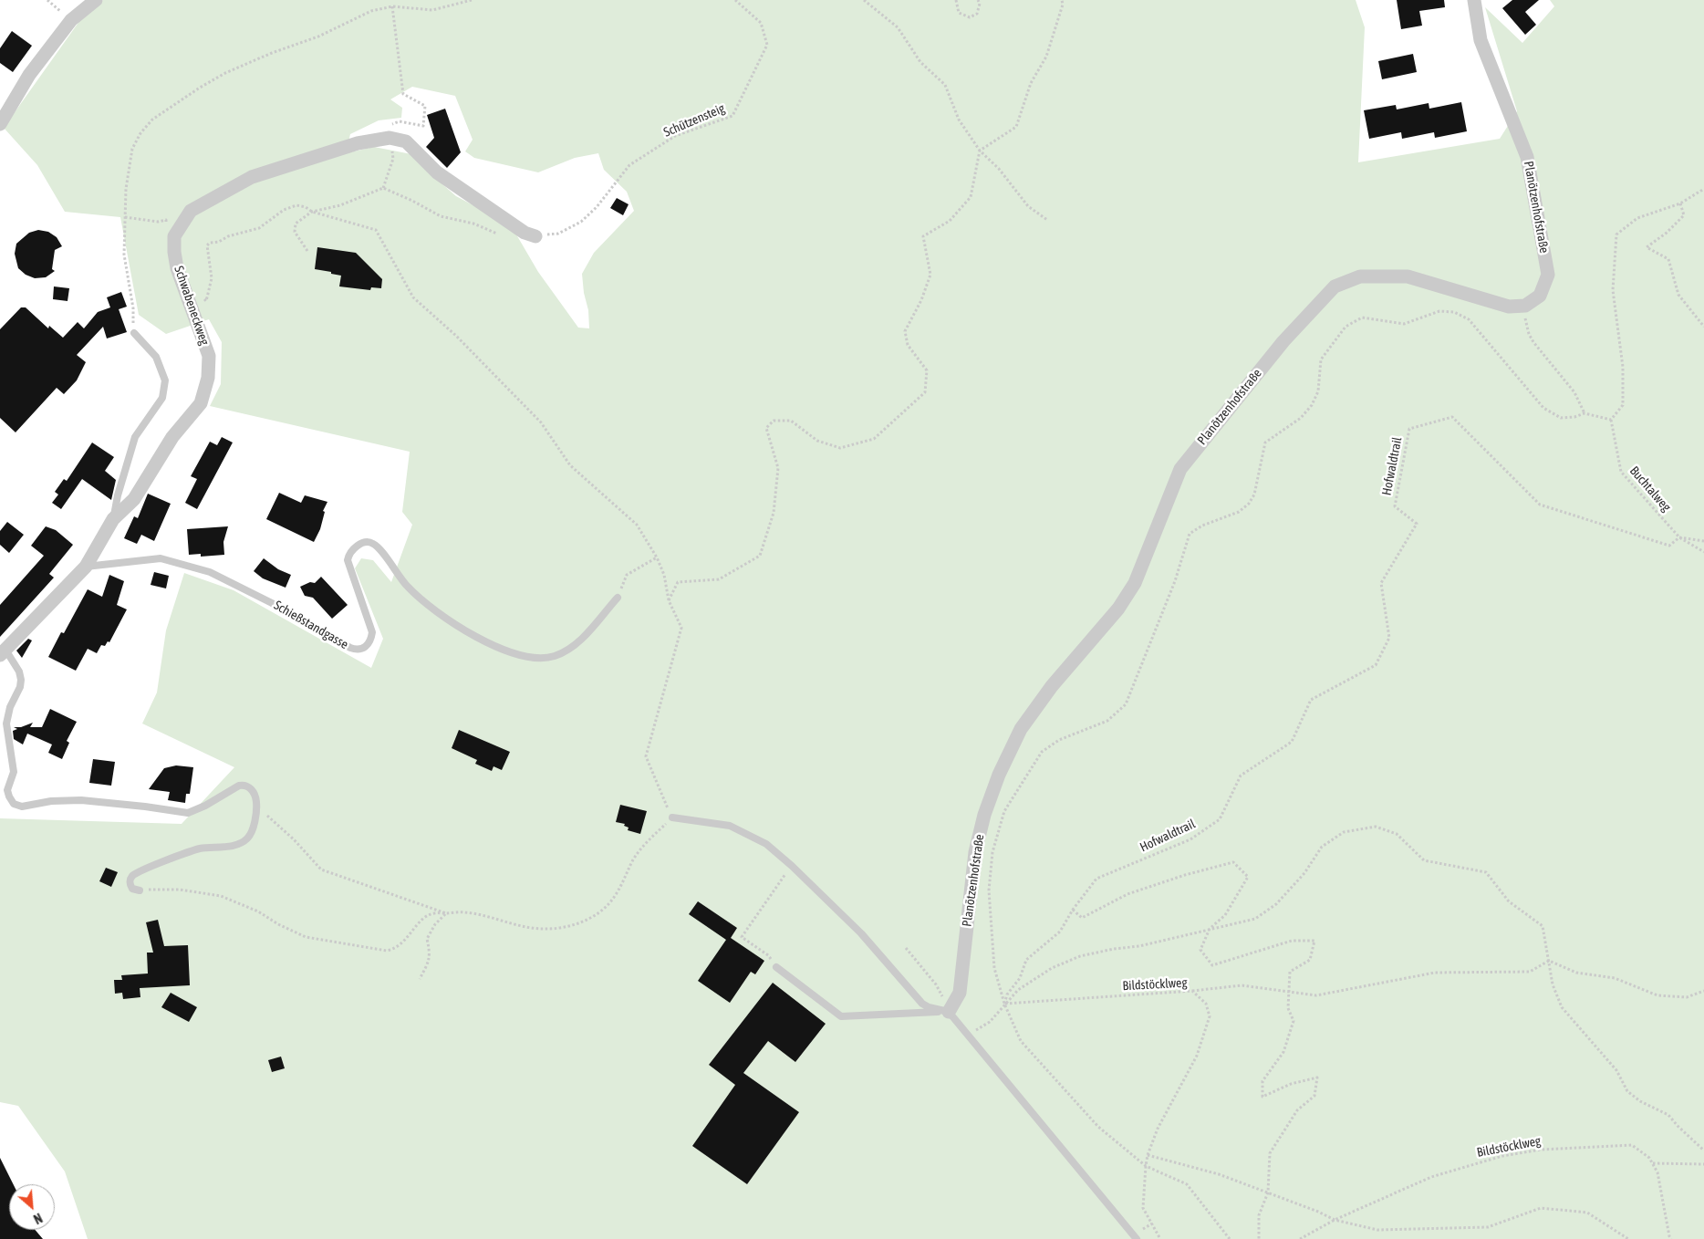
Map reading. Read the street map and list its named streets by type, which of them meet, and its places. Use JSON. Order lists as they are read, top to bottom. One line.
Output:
{"streets":{"street":["Planötzenhofstraße","Schwabeneckweg"],"lane":["Schießstandgasse"],"path":["Schützensteig","Hofwaldtrail","Buchtalweg","Bildstöcklweg"]},"crossings":[["Schwabeneckweg","Schießstandgasse"],["Hofwaldtrail","Buchtalweg"],["Hofwaldtrail","Bildstöcklweg"]],"north":"bottom right"}
